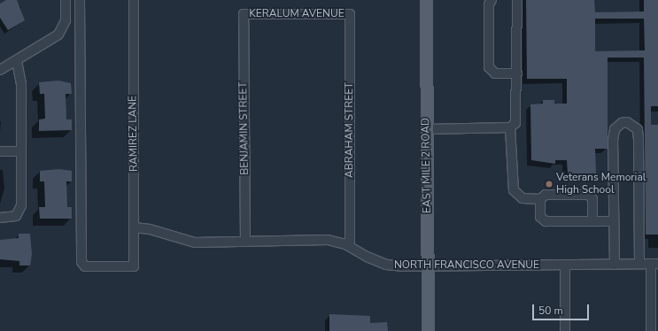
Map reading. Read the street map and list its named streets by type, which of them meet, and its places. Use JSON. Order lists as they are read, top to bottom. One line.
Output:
{"streets":{"main road":["EAST MILE 2 ROAD"],"street":["KERALUM AVENUE","BENJAMIN STREET","ABRAHAM STREET","RAMIREZ LANE","NORTH FRANCISCO AVENUE"]},"crossings":[["KERALUM AVENUE","BENJAMIN STREET"],["KERALUM AVENUE","ABRAHAM STREET"],["BENJAMIN STREET","NORTH FRANCISCO AVENUE"],["ABRAHAM STREET","NORTH FRANCISCO AVENUE"],["RAMIREZ LANE","NORTH FRANCISCO AVENUE"],["EAST MILE 2 ROAD","NORTH FRANCISCO AVENUE"]],"places":["Veterans Memorial High School"],"scale_bar":"50 m"}
